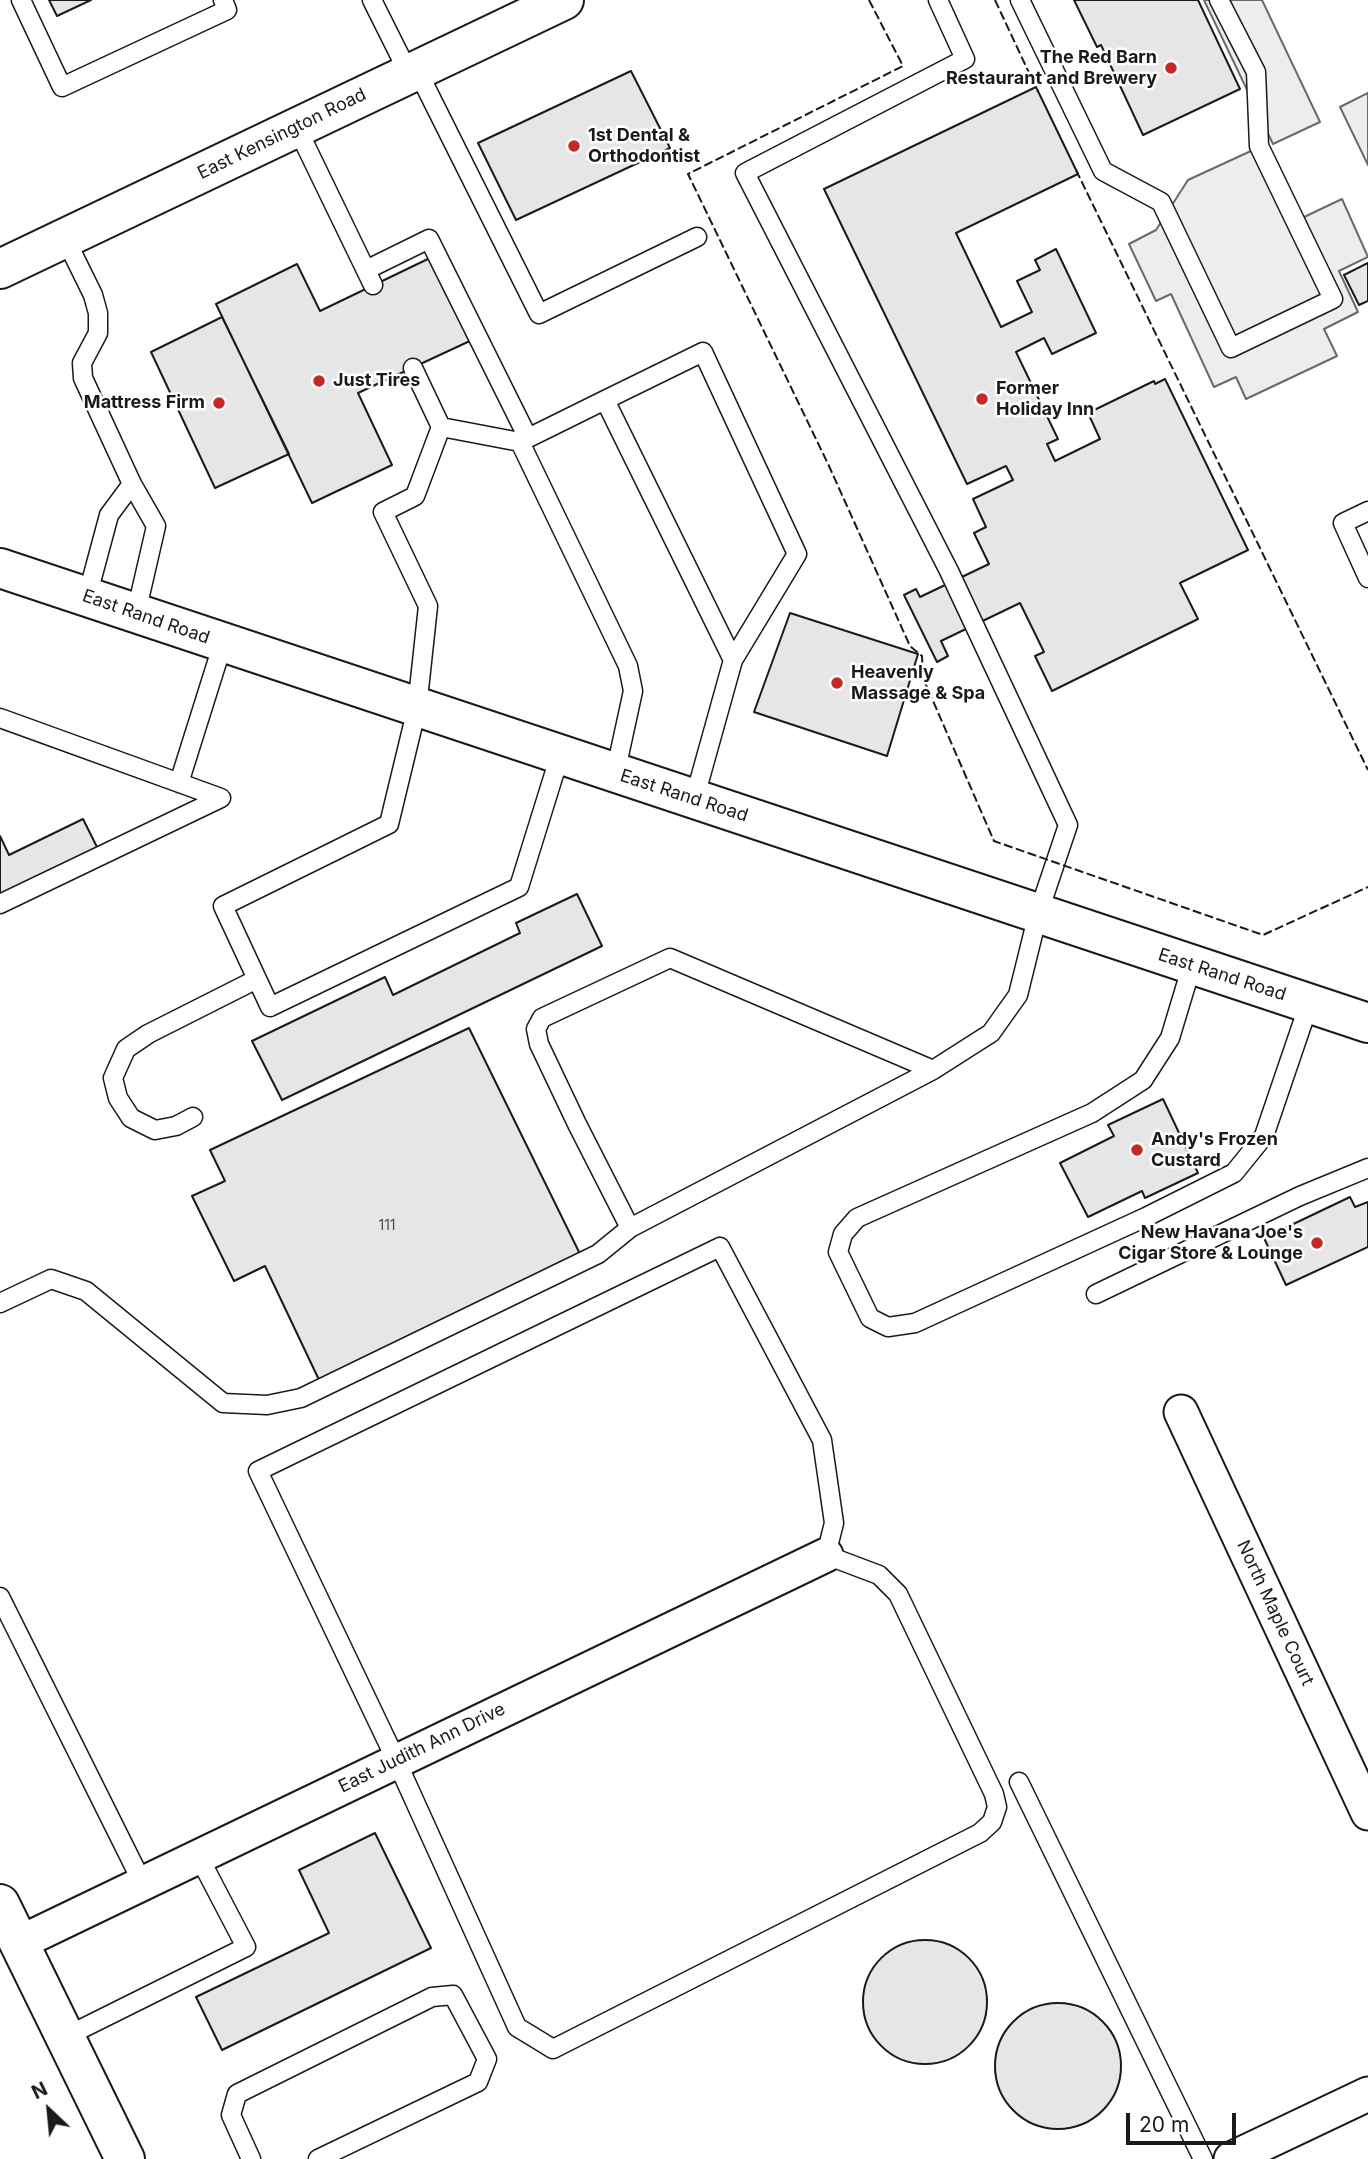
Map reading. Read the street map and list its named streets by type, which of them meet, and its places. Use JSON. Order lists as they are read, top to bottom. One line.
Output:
{"streets":{"main road":["East Kensington Road","East Rand Road"],"street":["North Maple Court","East Judith Ann Drive"]},"places":["The Red Barn Restaurant and Brewery","1st Dental & Orthodontist","Just Tires","Former Holiday Inn","Mattress Firm","Heavenly Massage & Spa","Andy's Frozen Custard","New Havana Joe's Cigar Store & Lounge"],"house_numbers":["111"],"scale_bar":"20 m","north":"top left"}
